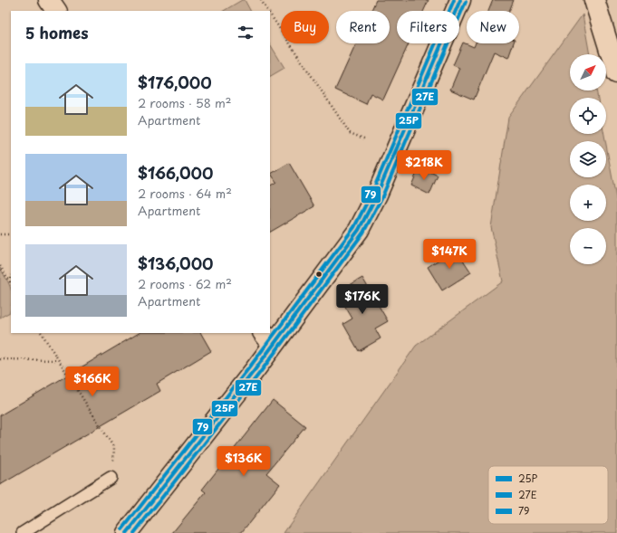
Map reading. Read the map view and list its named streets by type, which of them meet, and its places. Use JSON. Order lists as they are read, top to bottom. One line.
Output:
{"lines":["transit line 25P","transit line 79","transit line 27E"],"legend":["25P","27E","79"],"north":"top right","page":{"chip":["Buy","Rent","Filters","New"],"heading":"5 homes","map_buttons":["+","−"],"list":[{"name":"$176,000","note":"2 rooms · 58 m² · Apartment"},{"name":"$166,000","note":"2 rooms · 64 m² · Apartment"},{"name":"$136,000","note":"2 rooms · 62 m² · Apartment"}],"price":["$218K","$147K","$176K","$166K","$136K"]}}
